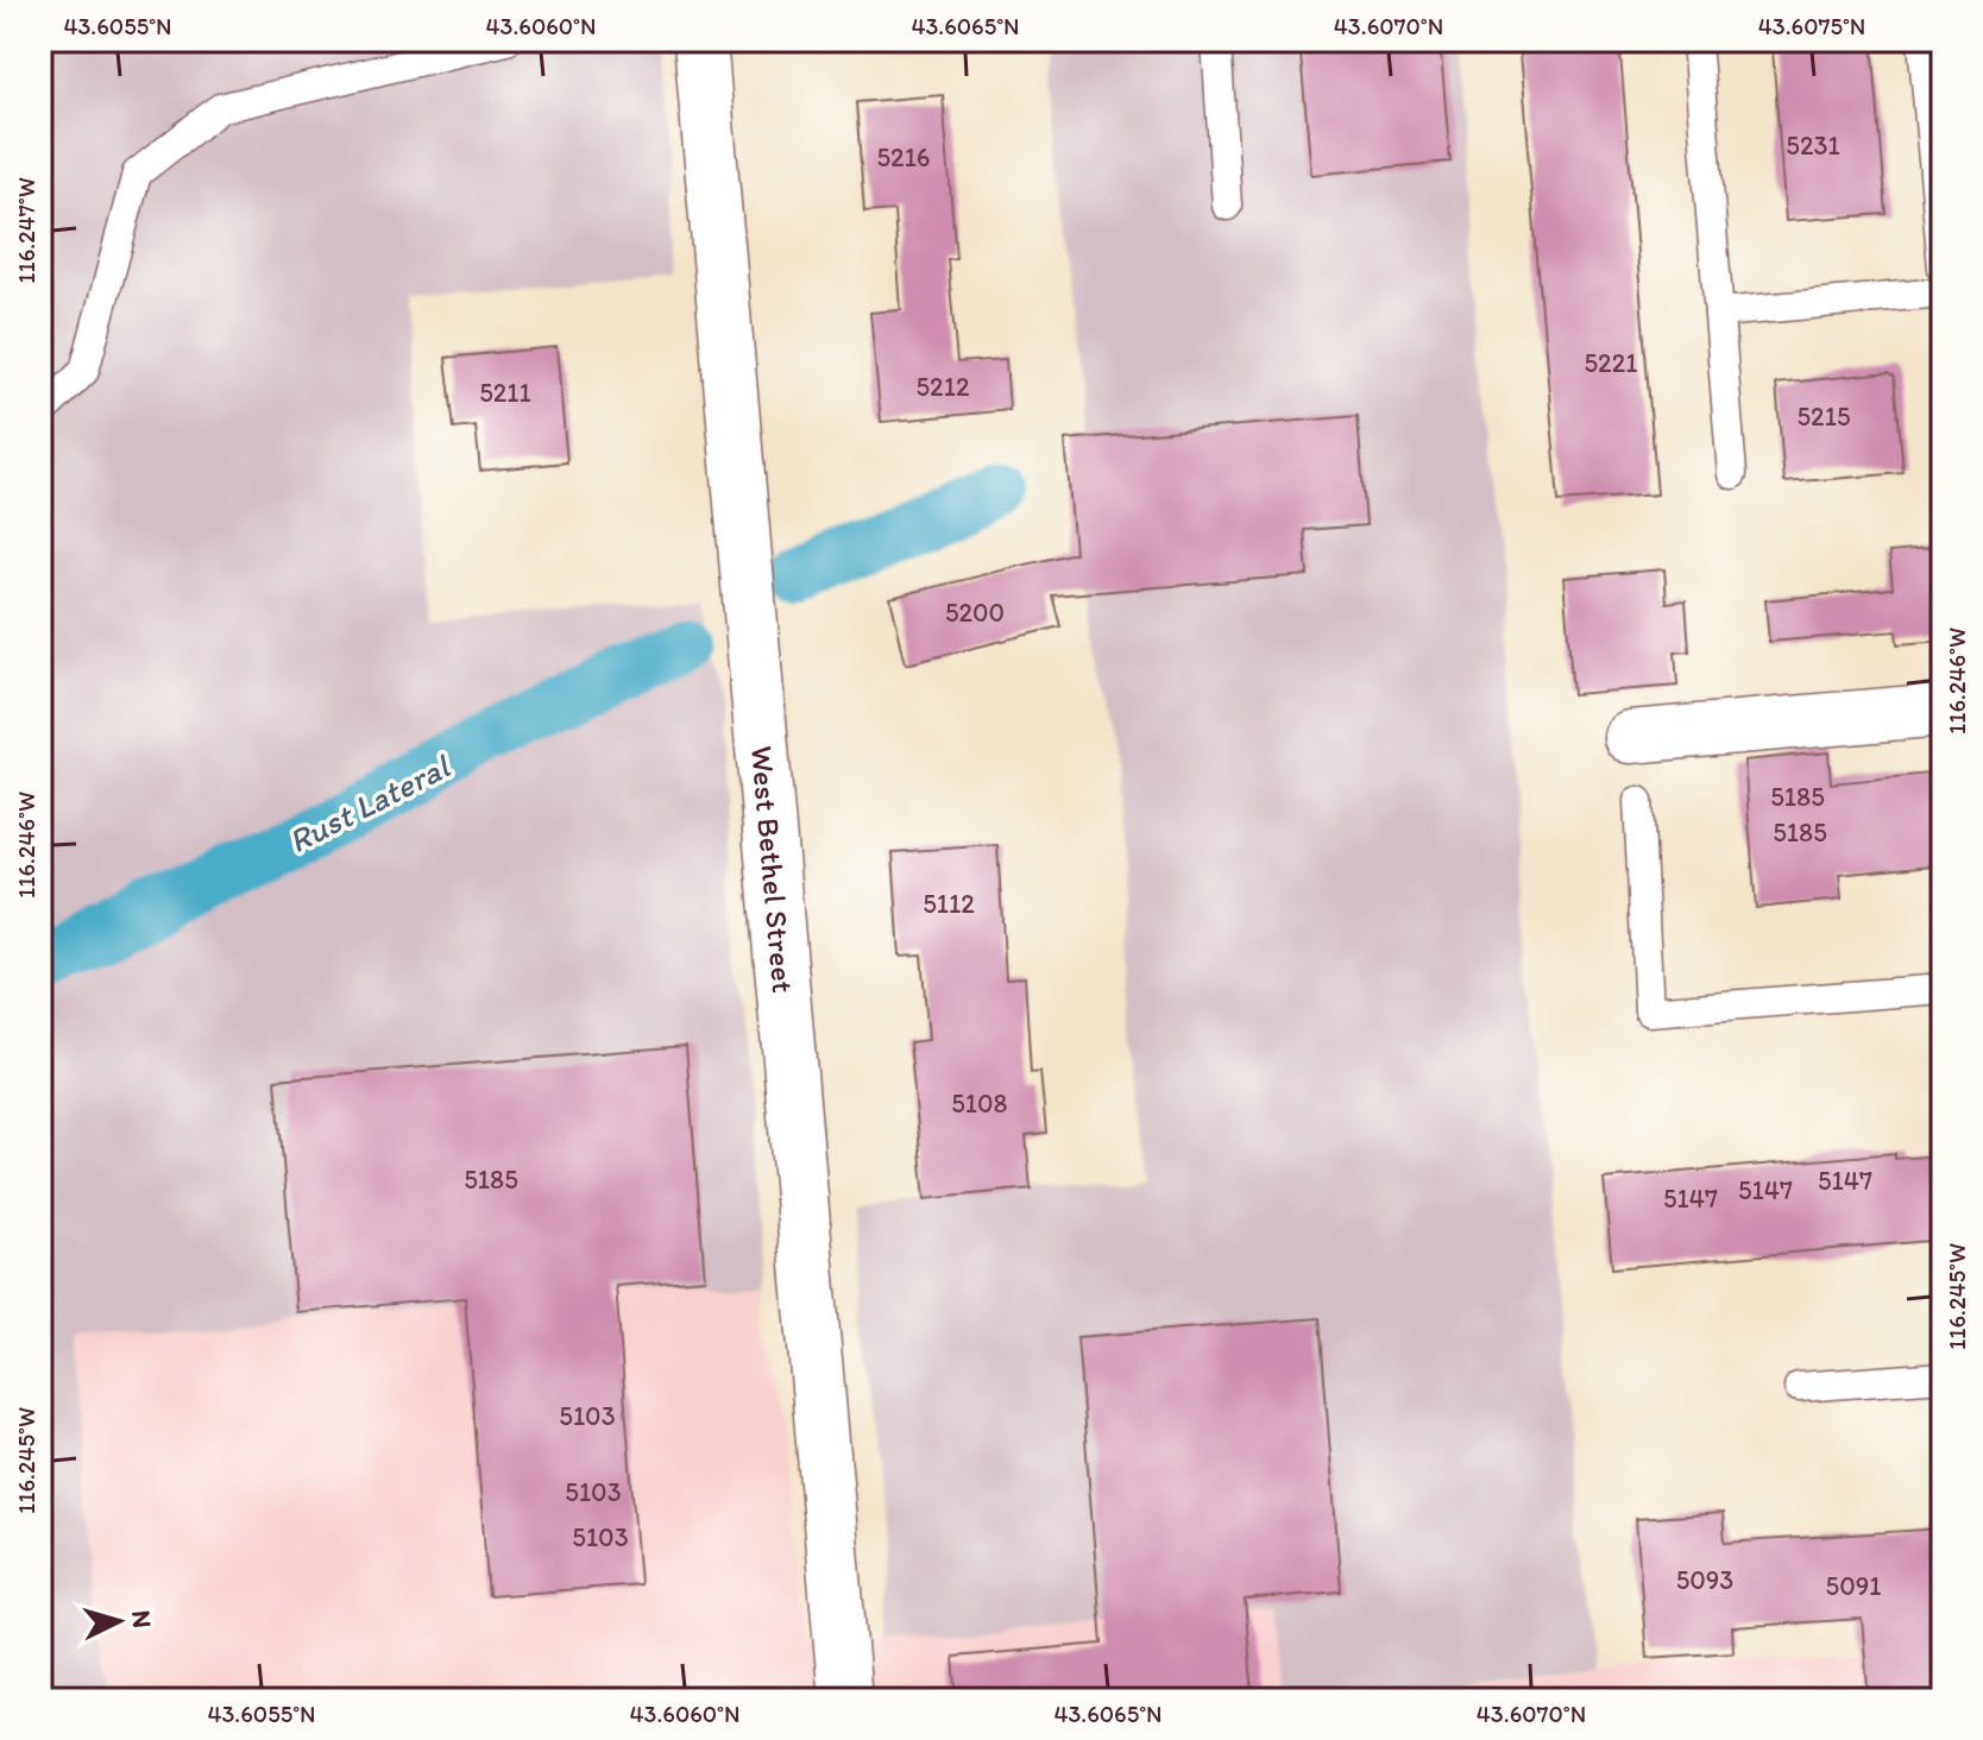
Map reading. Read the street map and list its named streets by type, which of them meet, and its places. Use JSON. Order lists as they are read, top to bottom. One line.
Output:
{"streets":{"street":["West Bethel Street"]},"water":["Rust Lateral"],"house_numbers":["5231","5216","5221","5212","5211","5215","5200","5185","5185","5112","5108","5185","5147","5147","5147","5103","5103","5103","5093","5091"],"north":"right","coordinates":["43.6055°N","43.6060°N","43.6065°N","43.6070°N","43.6075°N","116.247°W","116.246°W","116.245°W"]}
